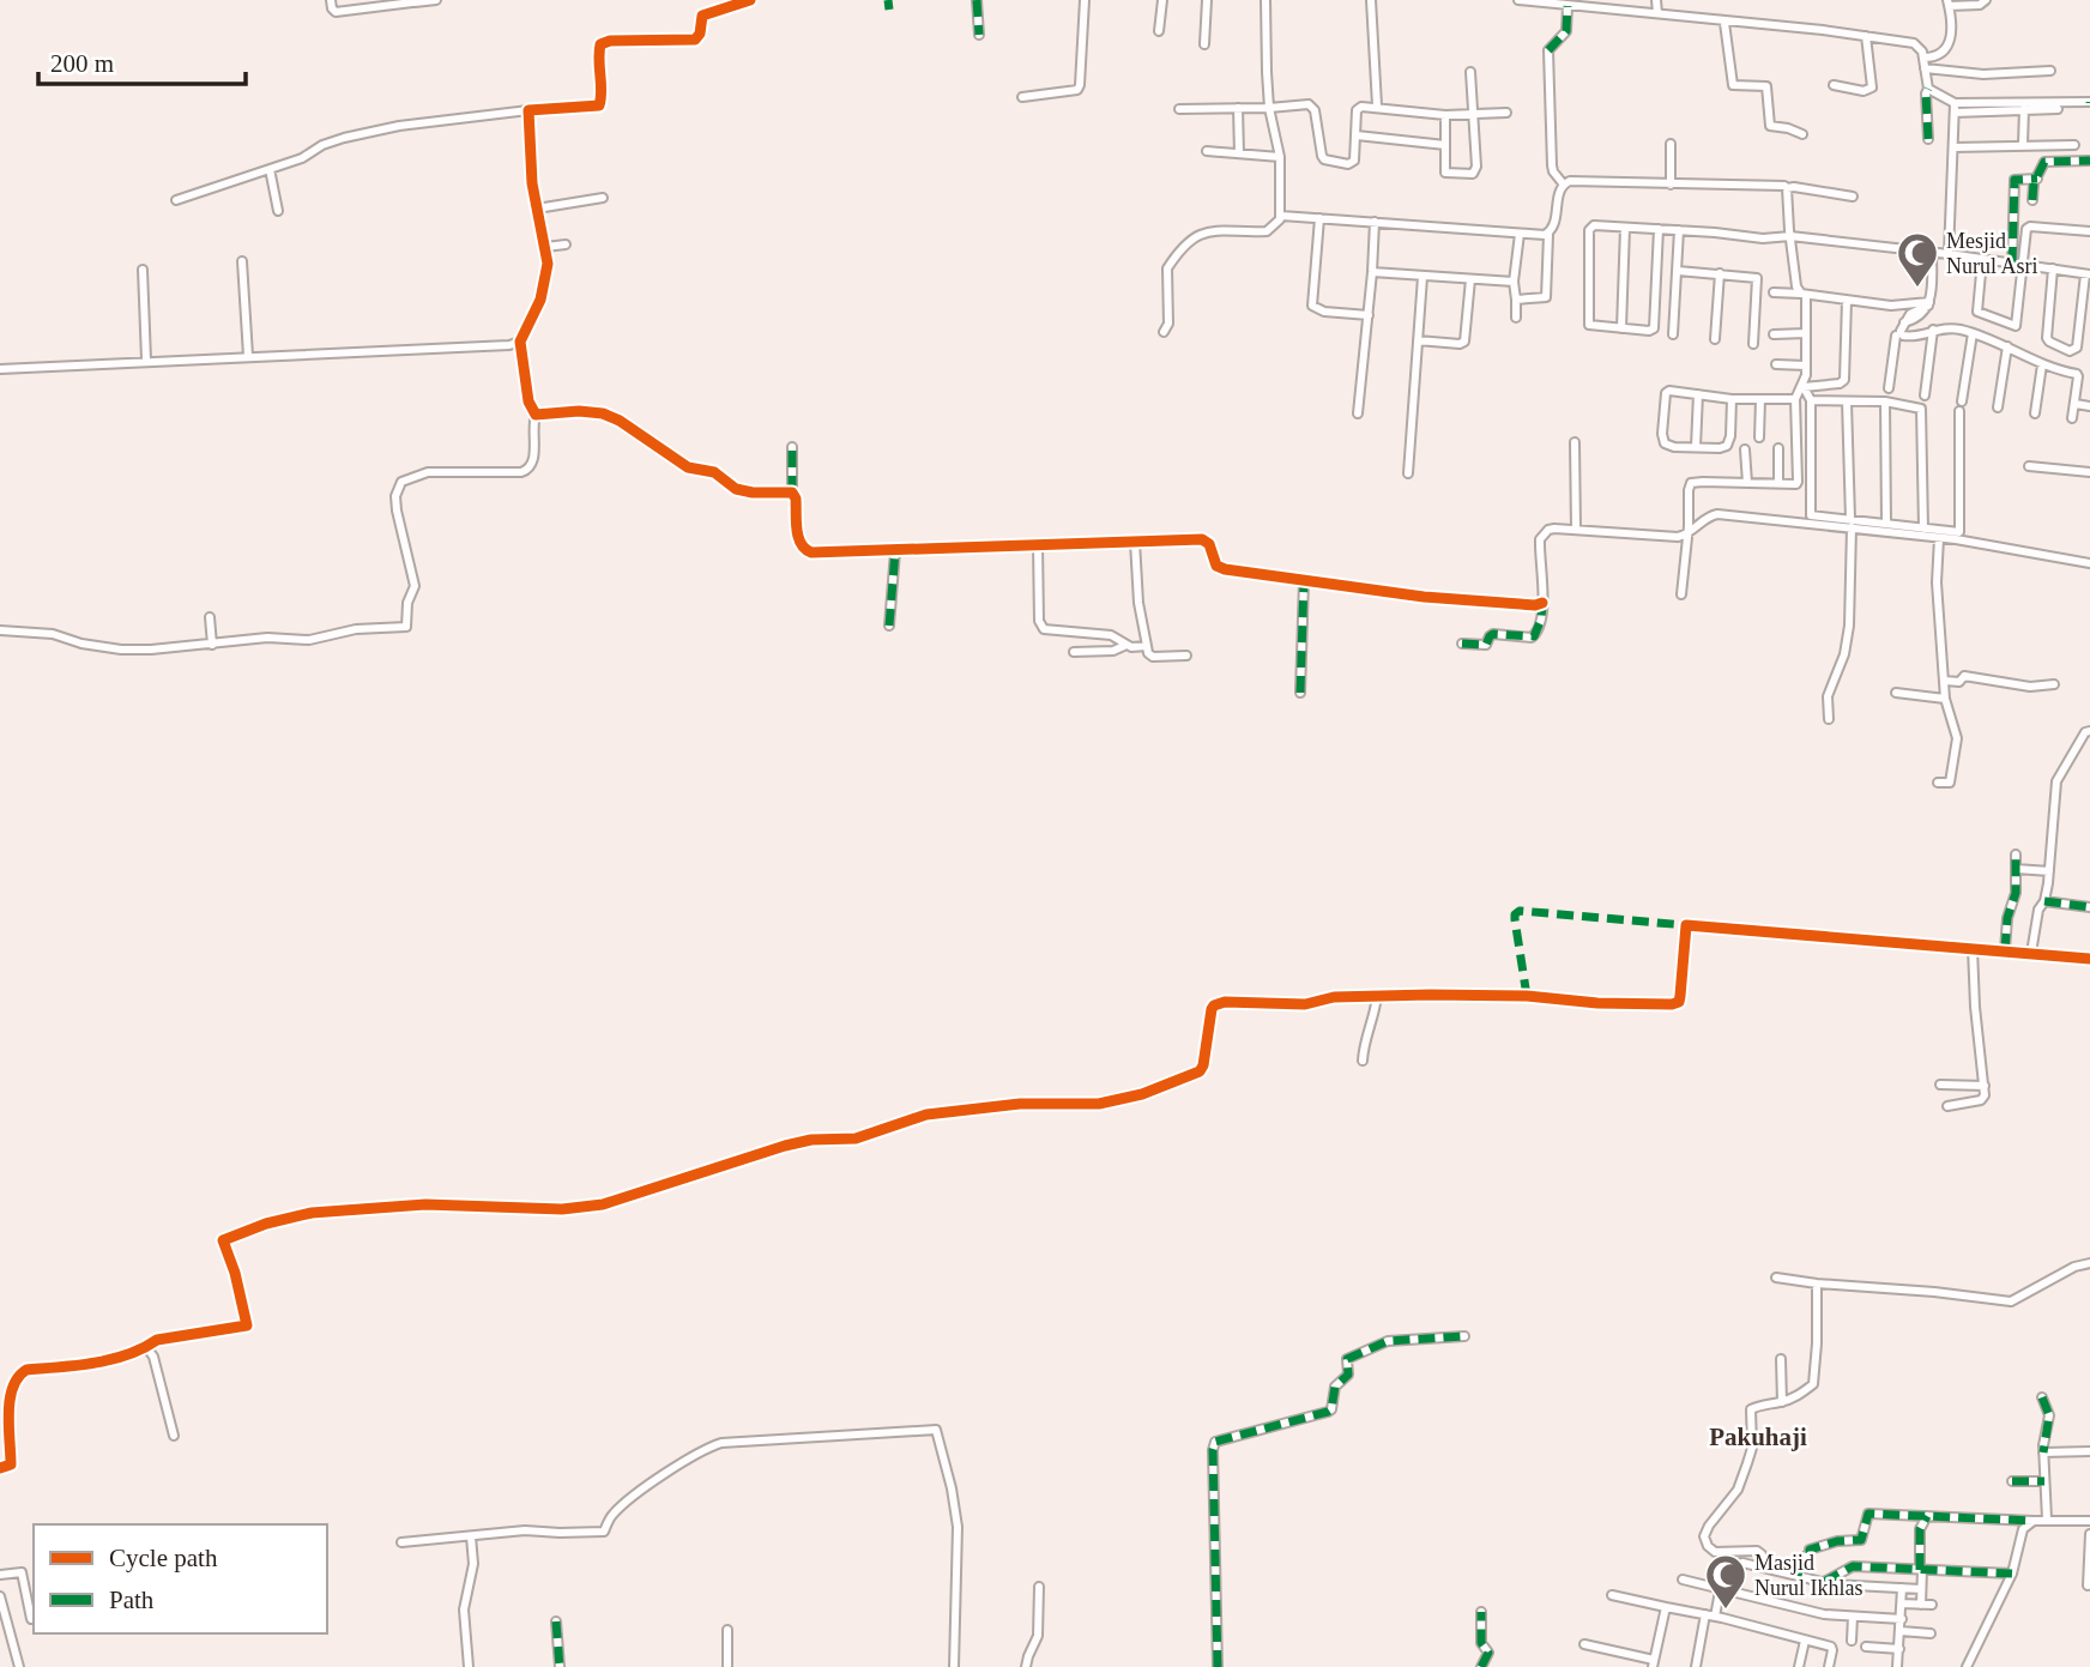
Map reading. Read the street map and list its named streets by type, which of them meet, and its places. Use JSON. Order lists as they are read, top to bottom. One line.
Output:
{"districts":["Pakuhaji"],"places":{"mosque":["Mesjid Nurul Asri","Masjid Nurul Ikhlas"]},"legend":["Cycle path","Path"],"scale_bar":"200 m"}
